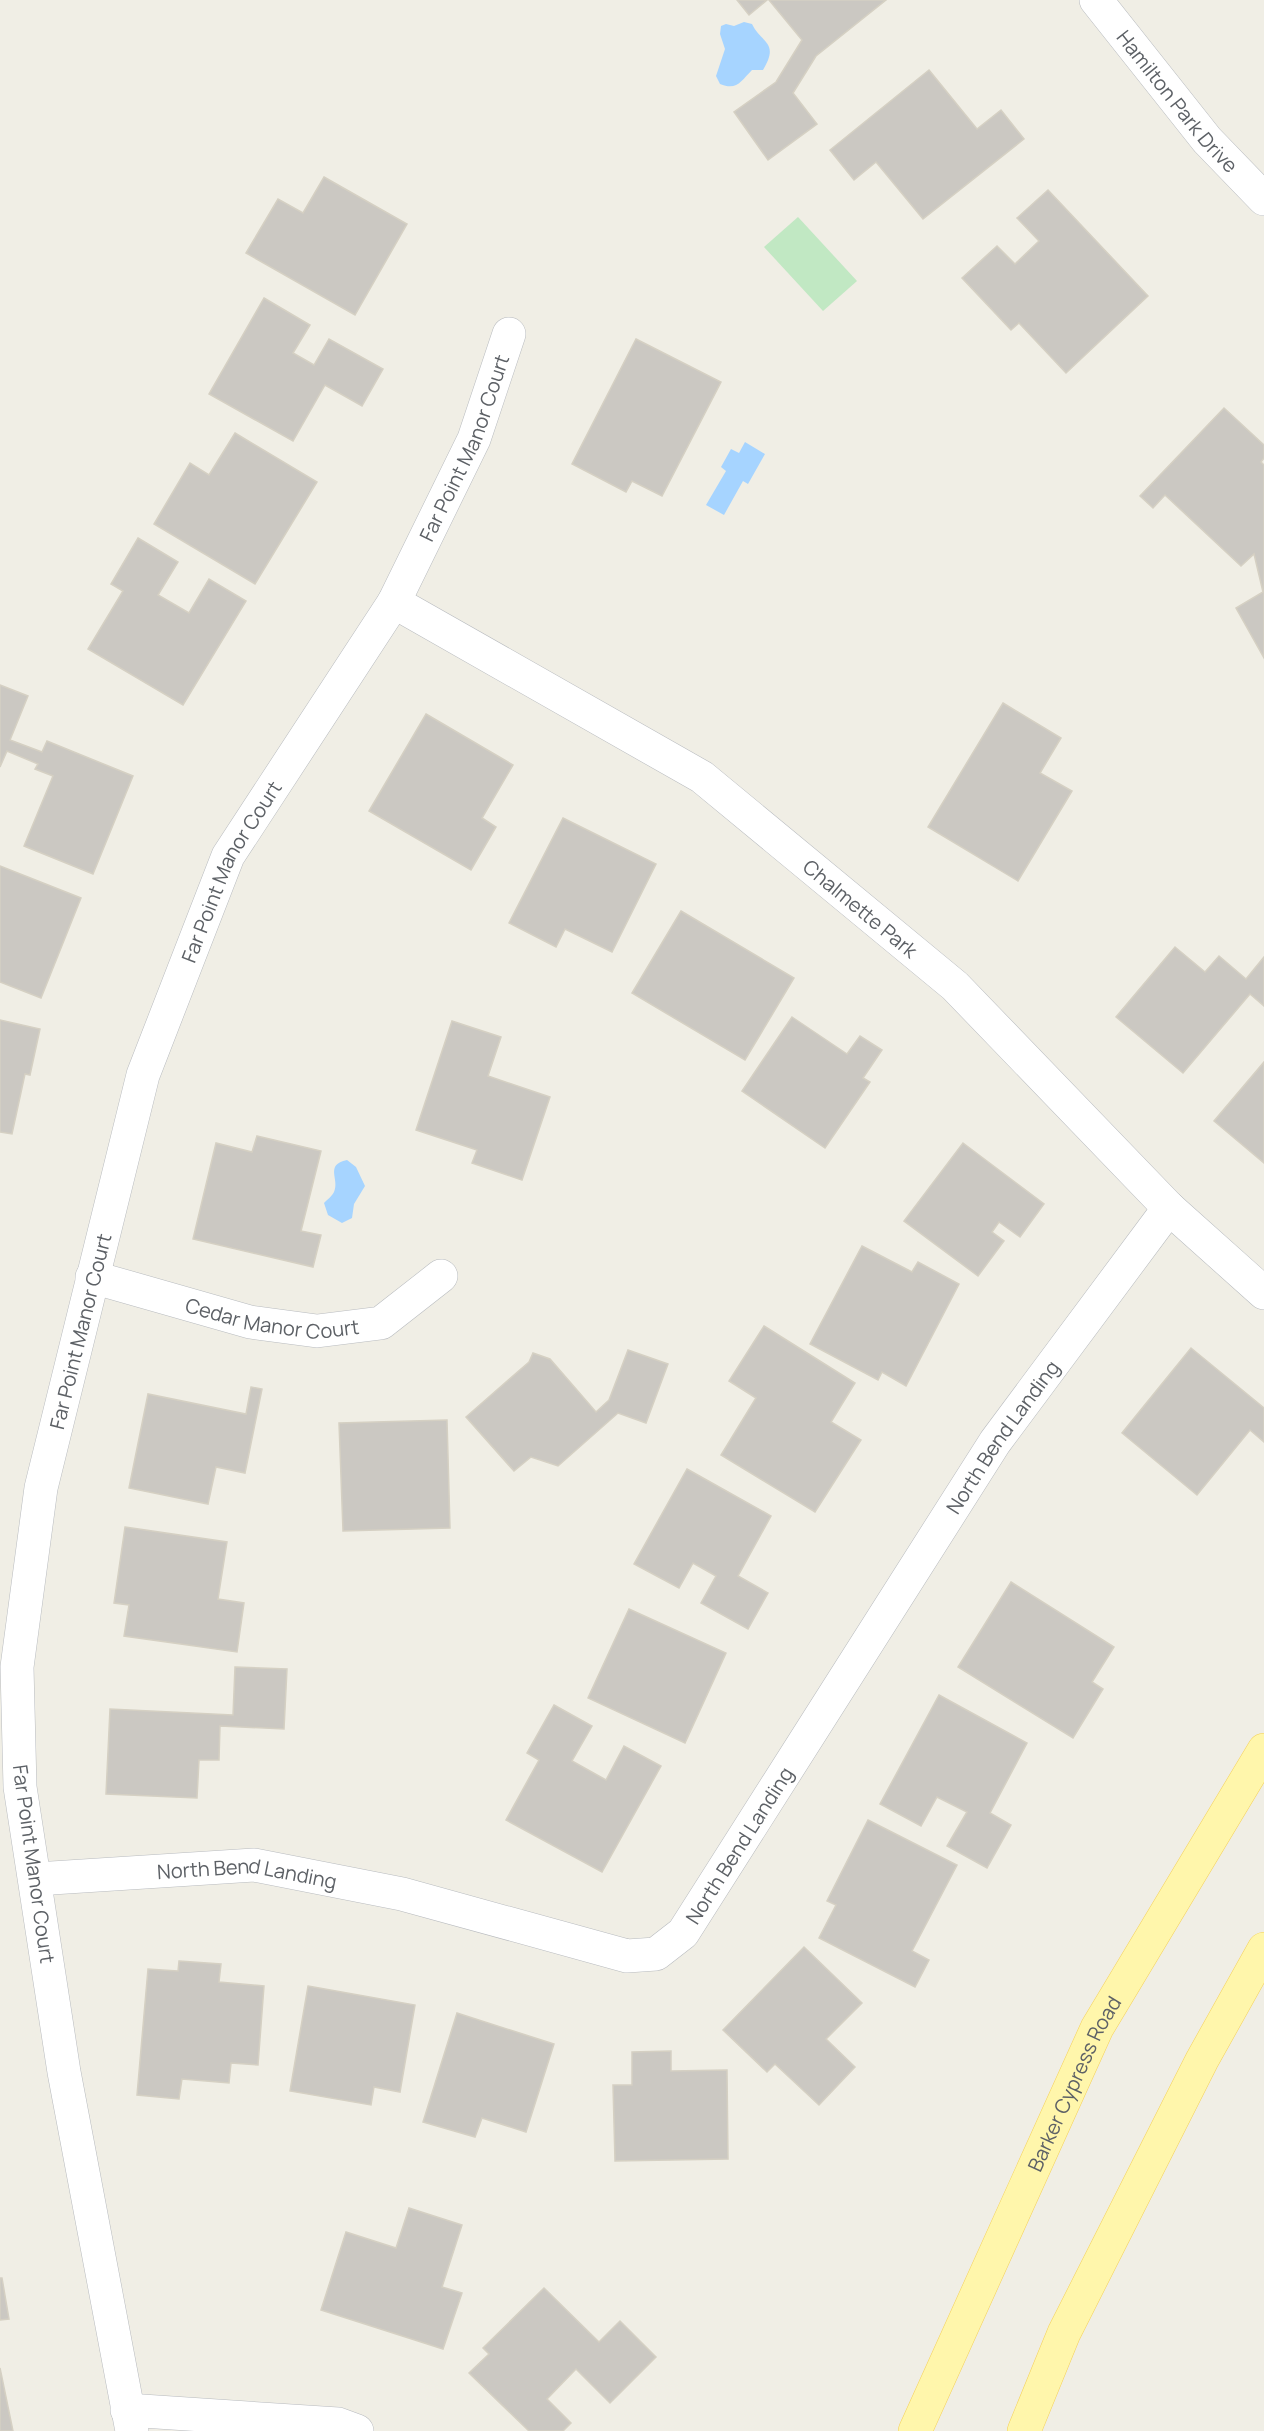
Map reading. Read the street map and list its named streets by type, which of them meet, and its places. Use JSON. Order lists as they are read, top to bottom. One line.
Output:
{"streets":{"main road":["Barker Cypress Road"],"street":["Hamilton Park Drive","Far Point Manor Court","Chalmette Park","Cedar Manor Court","North Bend Landing"]},"crossings":[["Far Point Manor Court","Chalmette Park"],["Far Point Manor Court","Cedar Manor Court"],["Far Point Manor Court","North Bend Landing"],["Chalmette Park","North Bend Landing"]]}
